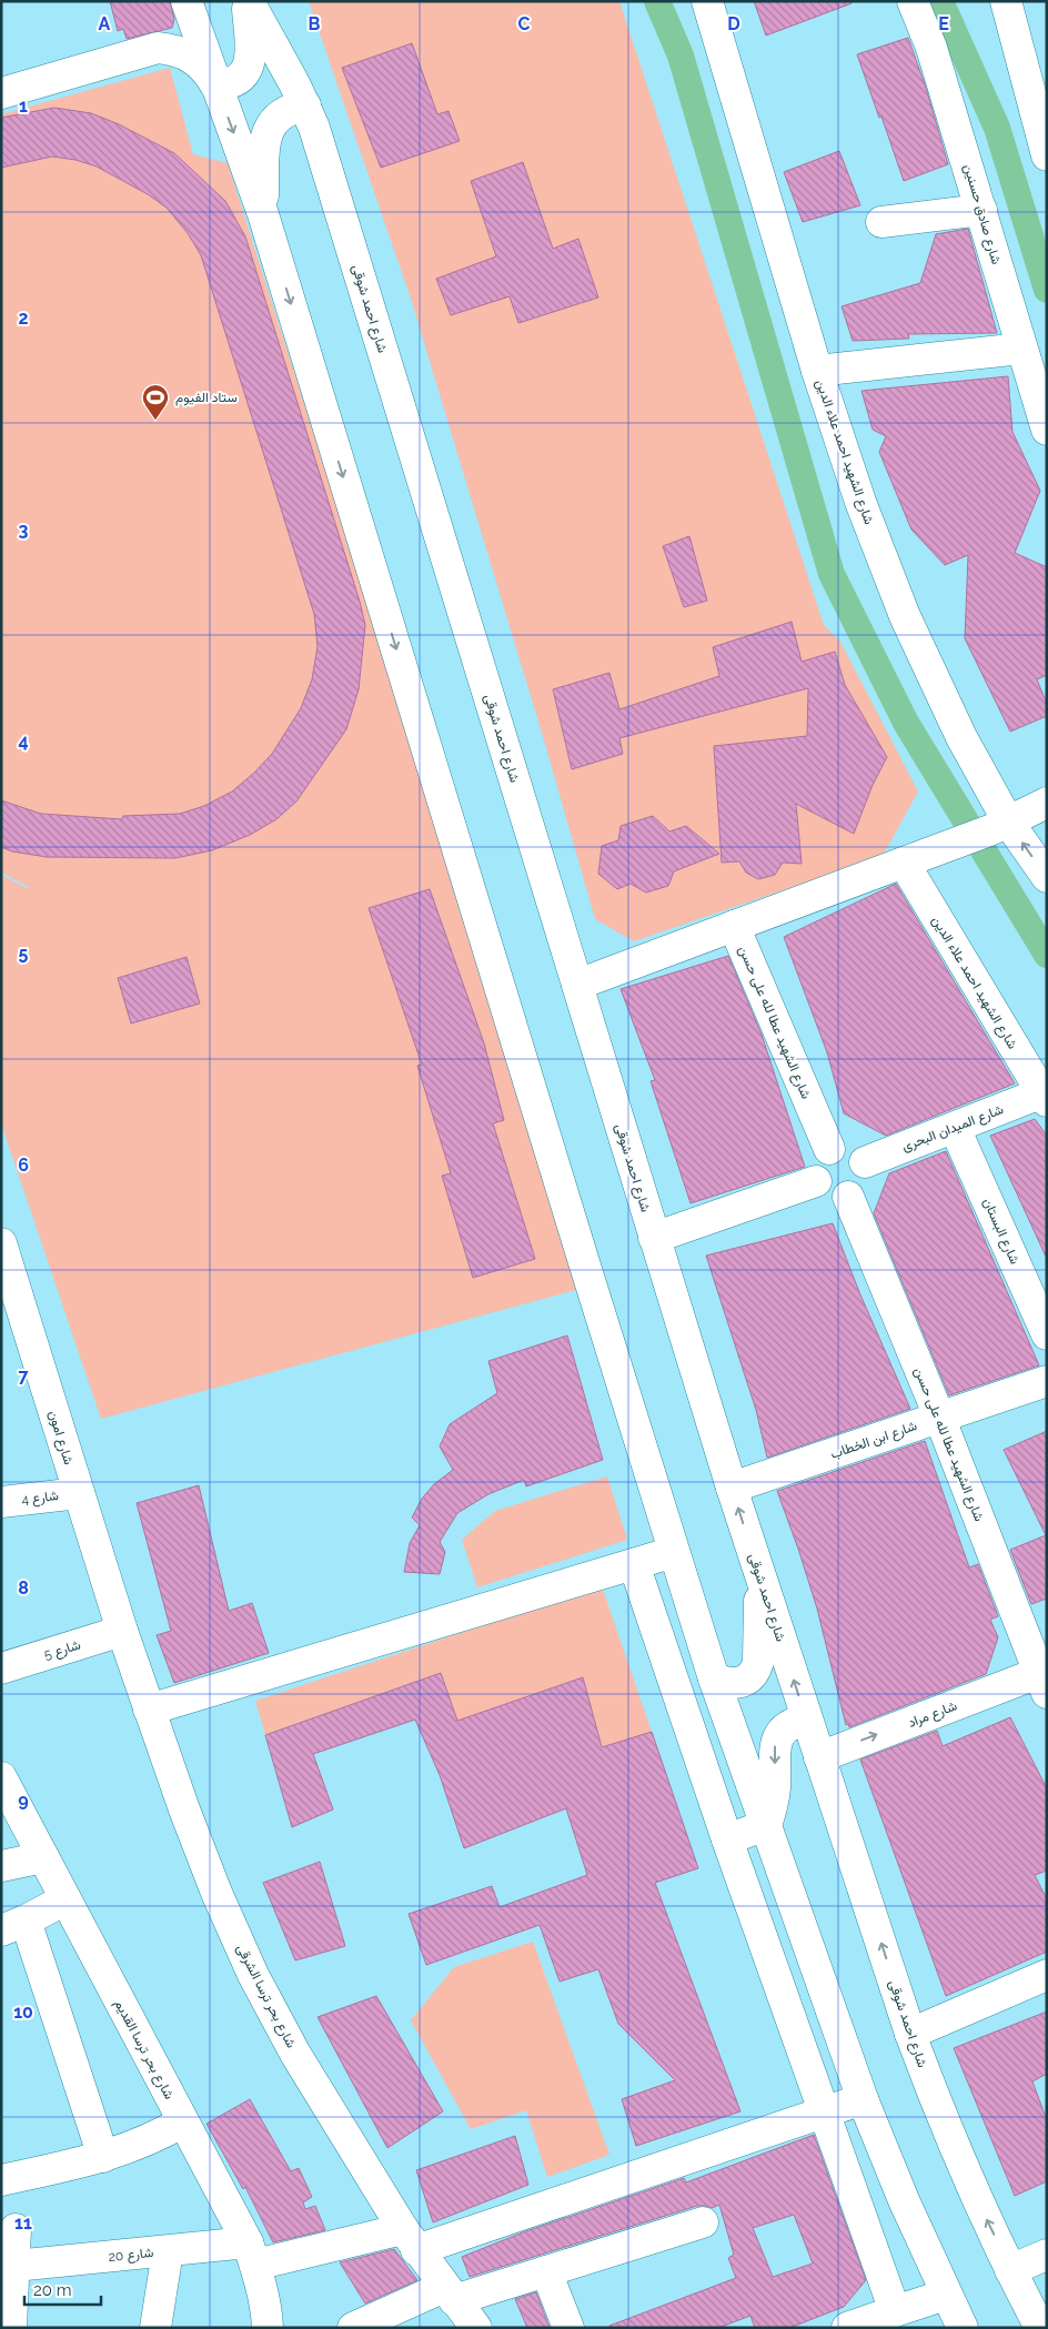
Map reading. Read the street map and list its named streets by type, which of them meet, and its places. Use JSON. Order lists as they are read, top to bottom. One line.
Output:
{"streets":{"street":["شارع صادق حسنين","شارع احمد شوقى","شارع الشهيد احمد علاء الدين","شارع الشهيد عطا لله على حسن","شارع الميدان البحرى","شارع البستان","شارع امون","شارع ابن الخطاب","شارع 4","شارع 5","شارع مراد","شارع بحر ترسا الشرقى","شارع بحر ترسا القديم","شارع 20"]},"crossings":[["شارع احمد شوقى","شارع ابن الخطاب"],["شارع احمد شوقى","شارع مراد"],["شارع الشهيد احمد علاء الدين","شارع الميدان البحرى"],["شارع الشهيد عطا لله على حسن","شارع الميدان البحرى"],["شارع الشهيد عطا لله على حسن","شارع ابن الخطاب"],["شارع الشهيد عطا لله على حسن","شارع مراد"],["شارع الميدان البحرى","شارع البستان"],["شارع امون","شارع 4"],["شارع امون","شارع 5"],["شارع امون","شارع بحر ترسا الشرقى"],["شارع 5","شارع بحر ترسا الشرقى"],["شارع بحر ترسا الشرقى","شارع 20"],["شارع بحر ترسا القديم","شارع 20"]],"one_way":["شارع مراد"],"places":{"sports":["ستاد الفيوم"]},"scale_bar":"20 m","grid":{"columns":["A","B","C","D","E"],"rows":["1","2","3","4","5","6","7","8","9","10","11"]}}
